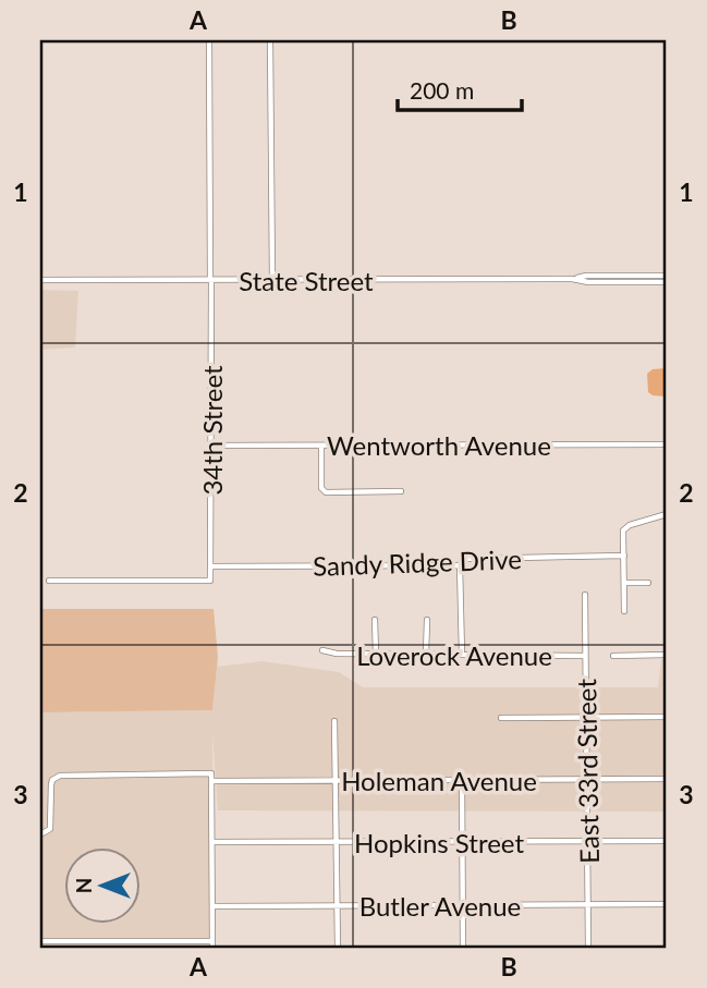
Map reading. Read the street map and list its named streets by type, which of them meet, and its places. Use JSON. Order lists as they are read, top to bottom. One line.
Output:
{"streets":{"street":["State Street","34th Street","Wentworth Avenue","Sandy Ridge Drive","Loverock Avenue","East 33rd Street","Holeman Avenue","Hopkins Street","Butler Avenue"]},"crossings":[["State Street","34th Street"],["34th Street","Wentworth Avenue"],["34th Street","Sandy Ridge Drive"],["Loverock Avenue","East 33rd Street"],["East 33rd Street","Holeman Avenue"],["East 33rd Street","Hopkins Street"],["East 33rd Street","Butler Avenue"]],"scale_bar":"200 m","north":"left","grid":{"columns":["A","B"],"rows":["1","2","3"]}}
